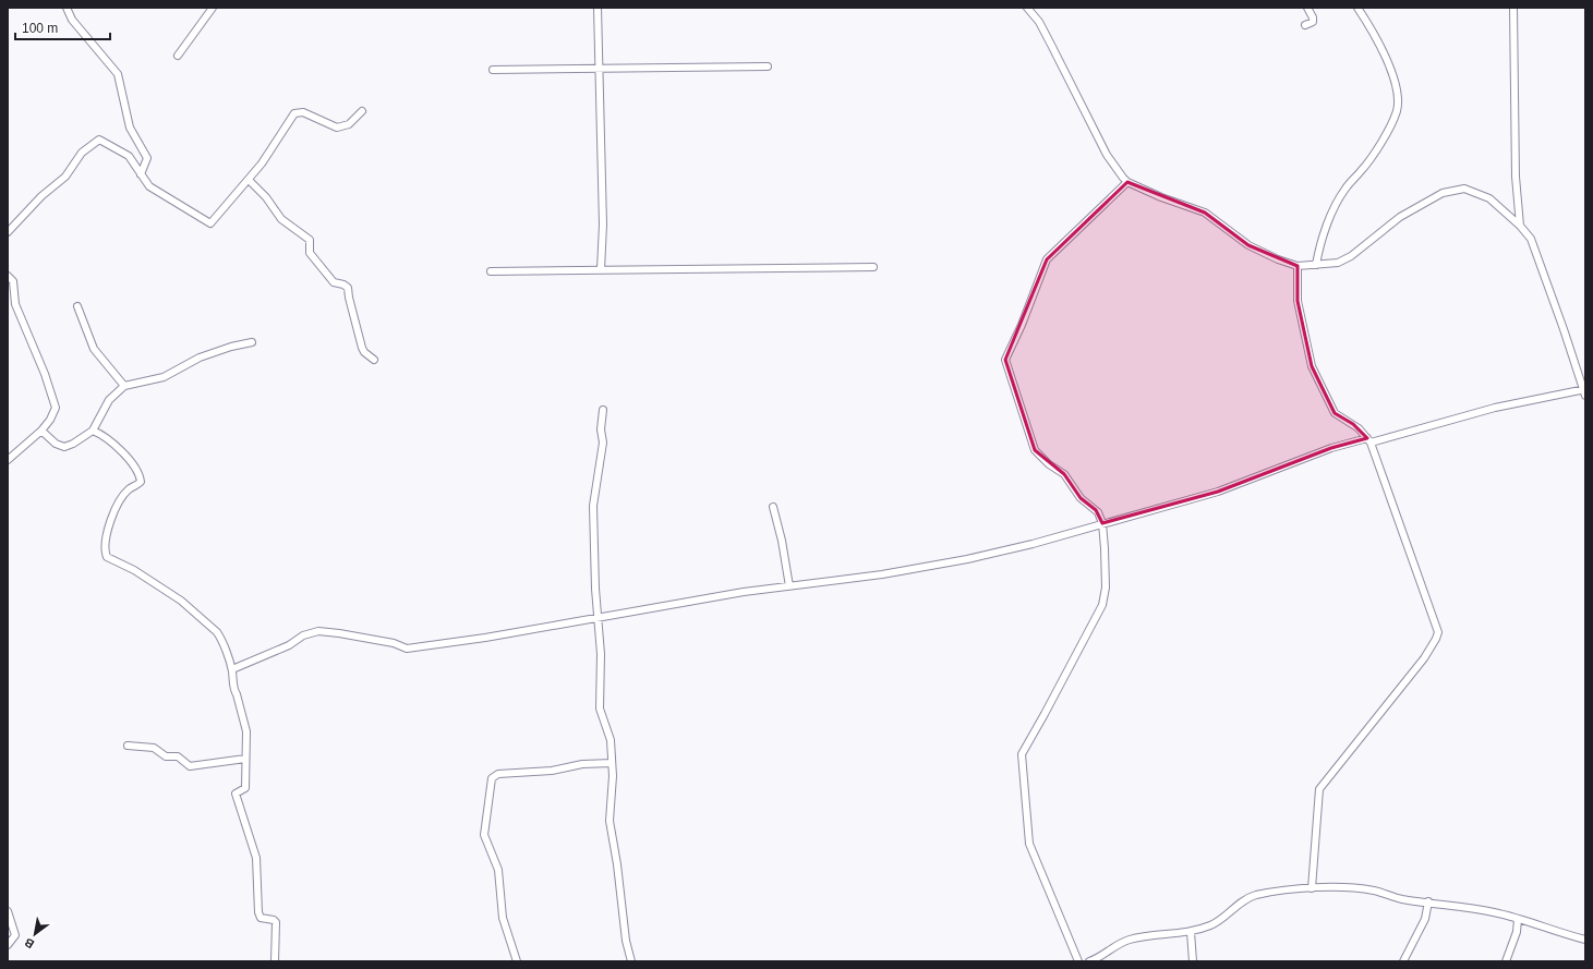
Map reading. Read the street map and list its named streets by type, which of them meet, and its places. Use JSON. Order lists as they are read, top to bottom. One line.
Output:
{"scale_bar":"100 m","north":"bottom left"}
